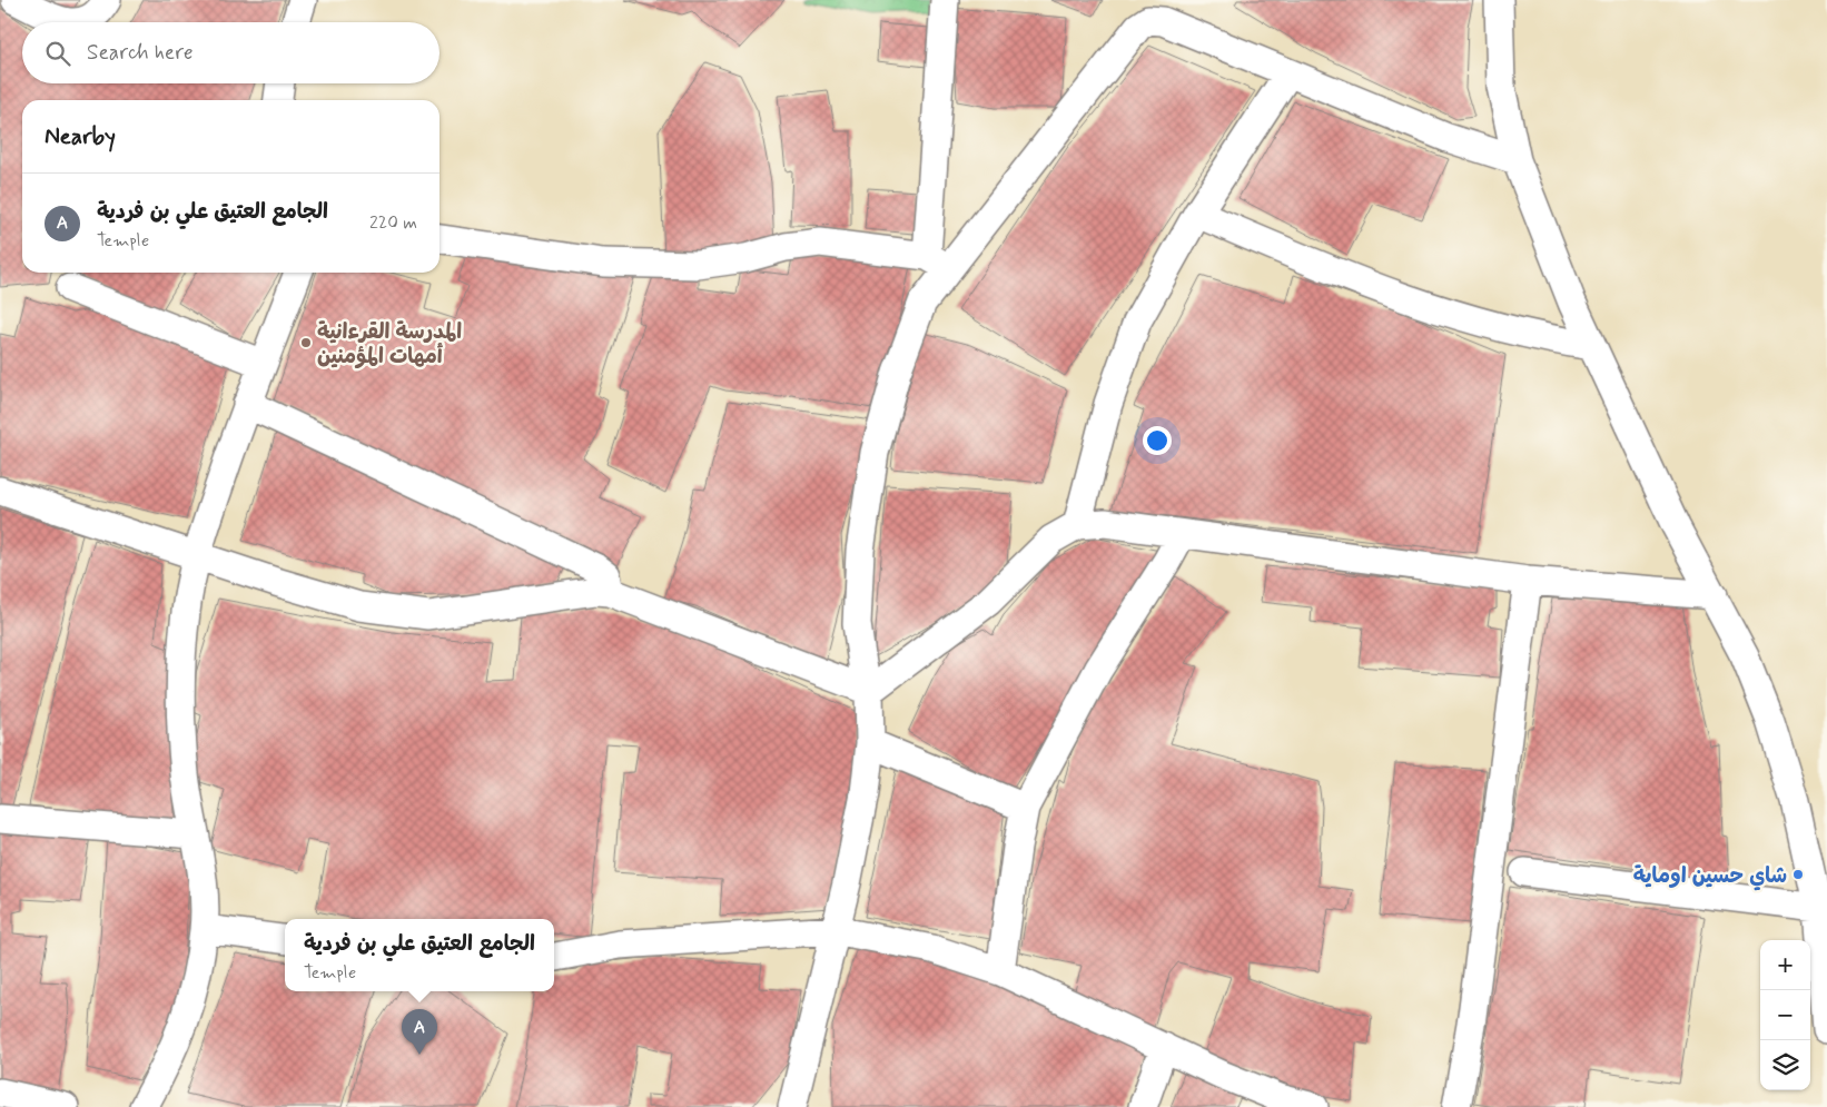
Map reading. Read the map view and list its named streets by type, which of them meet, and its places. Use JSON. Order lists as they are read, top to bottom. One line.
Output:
{"places":["المدرسة القرءانية أمهات المؤمنين","شاي حسين اوماية"],"page":{"search":"Search here","heading":"Nearby","list":[{"mark":"A","name":"الجامع العتيق علي بن فردية","note":"Temple","value":"220 m"}],"popup":["الجامع العتيق علي بن فردية","Temple"],"map_buttons":["+","−"],"pins":"A"}}
